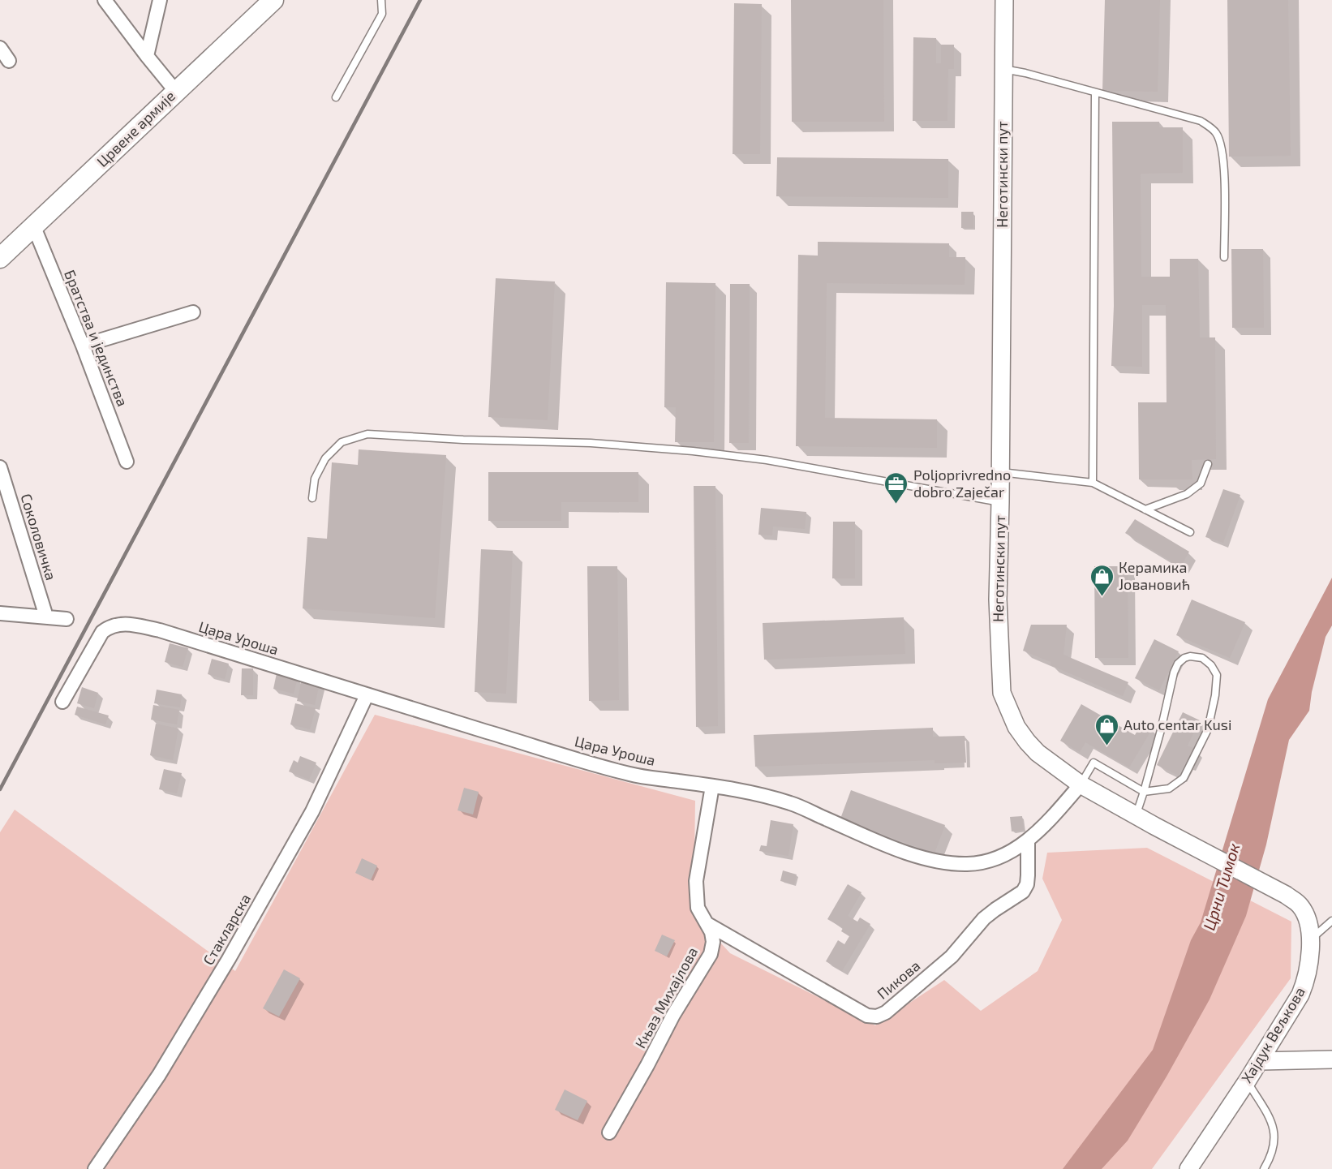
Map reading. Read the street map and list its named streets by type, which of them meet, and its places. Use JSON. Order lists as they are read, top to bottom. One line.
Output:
{"streets":{"main road":["Црвене армије"],"street":["Неготински пут","Братства и јединства","Соколовичка","Цара Уроша","Стакларска","Пикова","Књаз Михајлова","Хајдук Вељкова"]},"crossings":[["Црвене армије","Братства и јединства"],["Неготински пут","Цара Уроша"],["Неготински пут","Хајдук Вељкова"],["Цара Уроша","Стакларска"],["Цара Уроша","Пикова"],["Цара Уроша","Књаз Михајлова"],["Пикова","Књаз Михајлова"]],"water":["Црни Тимок"],"places":{"office":["Poljoprivredno dobro Zaječar"],"shop":["Керамика Јовановић","Auto centar Kusi"]}}
